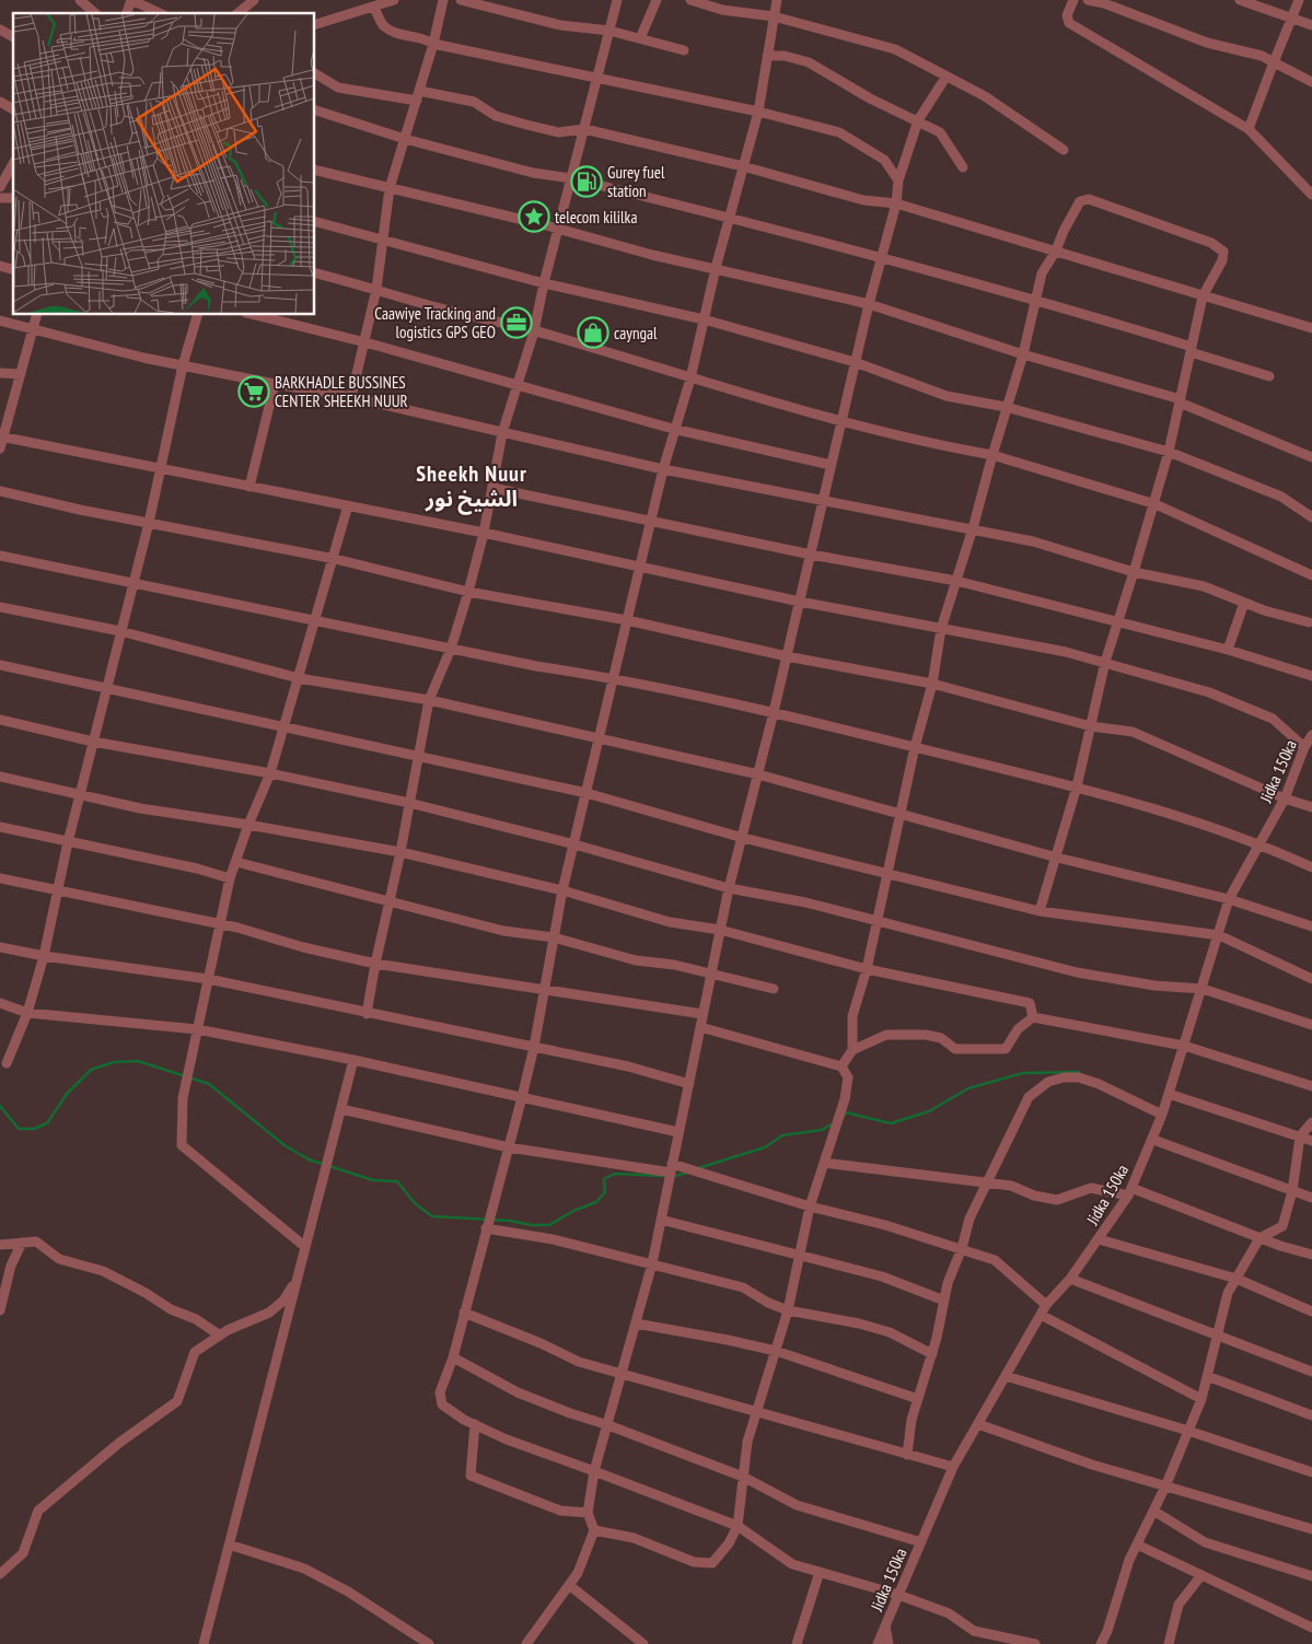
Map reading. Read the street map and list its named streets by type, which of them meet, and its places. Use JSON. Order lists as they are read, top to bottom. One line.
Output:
{"streets":{"street":["Jidka 150ka"]},"districts":["Sheekh Nuur الشيخ نور"],"places":{"fuel station":["Gurey fuel station"],"place":["telecom kililka"],"office":["Caawiye Tracking and logistics GPS GEO"],"shop":["cayngal"],"supermarket":["BARKHADLE BUSSINES CENTER SHEEKH NUUR"]}}
